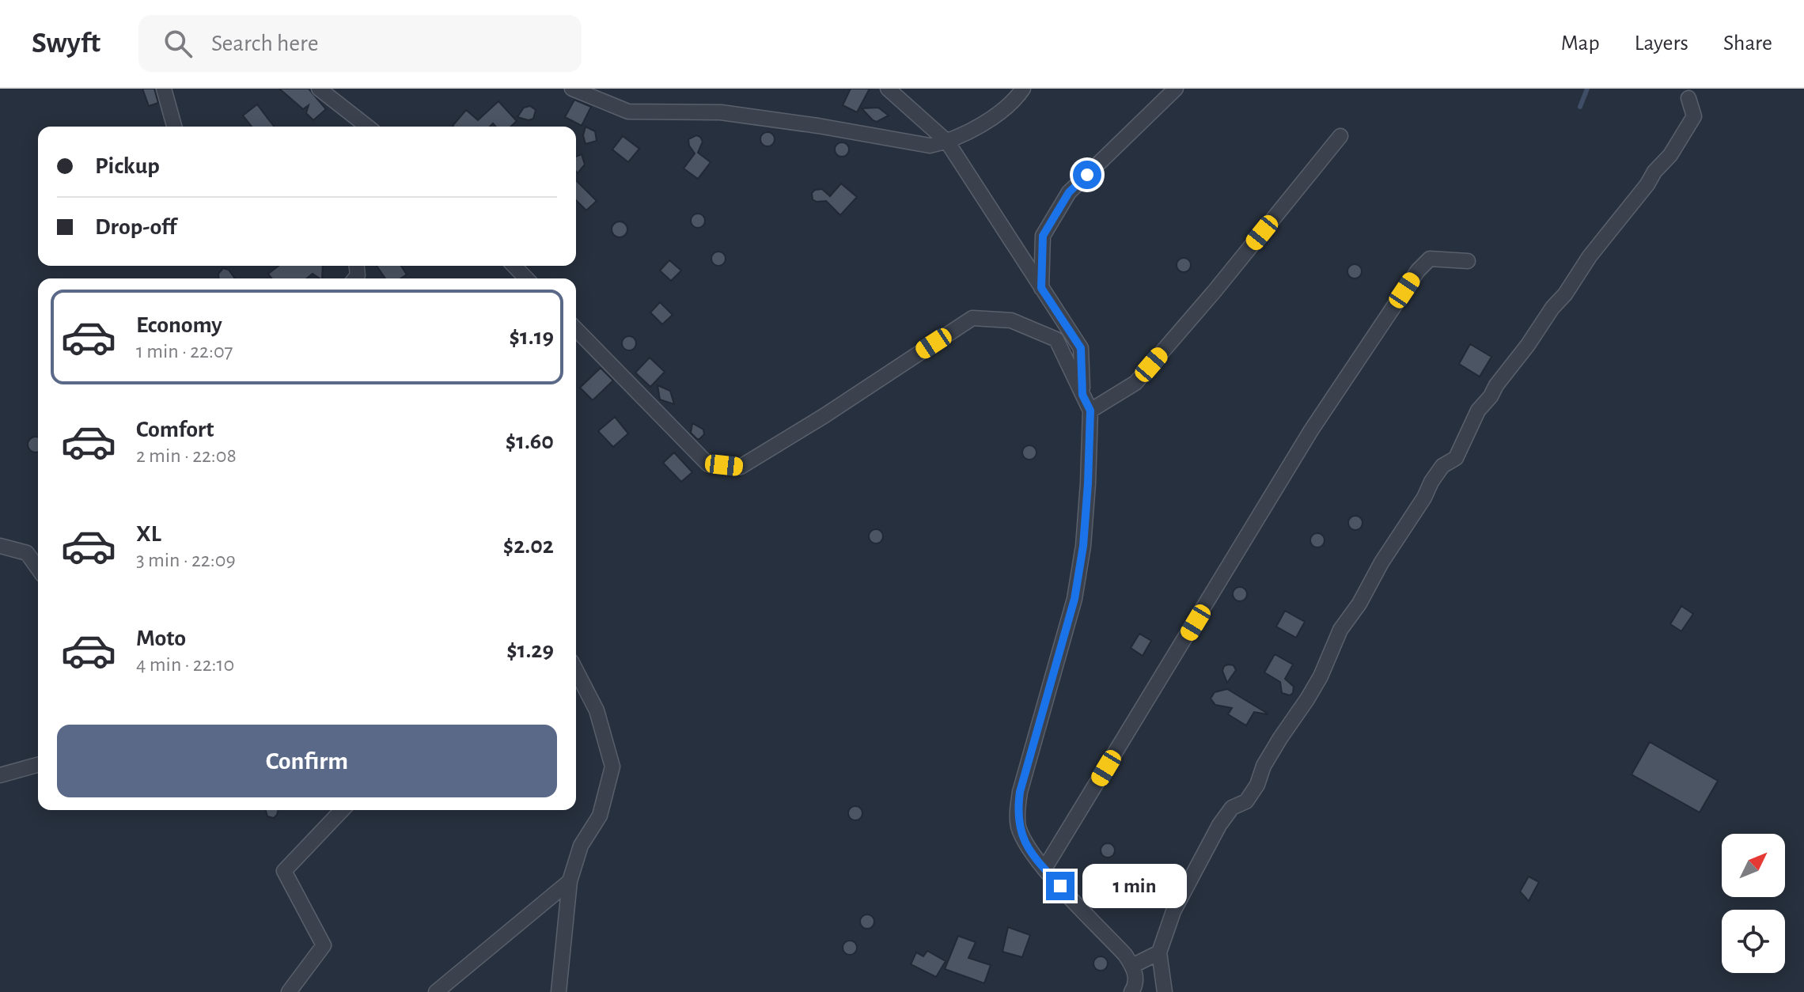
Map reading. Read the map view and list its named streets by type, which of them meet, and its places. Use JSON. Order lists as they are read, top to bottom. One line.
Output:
{"north":"top right","page":{"header":"Swyft","search":"Search here","nav":["Map","Layers","Share"],"banner":["Pickup","Drop-off"],"list":[{"name":"Economy","note":"1 min · 22:07","value":"$1.19"},{"name":"Comfort","note":"2 min · 22:08","value":"$1.60"},{"name":"XL","note":"3 min · 22:09","value":"$2.02"},{"name":"Moto","note":"4 min · 22:10","value":"$1.29"}],"buttons":"Confirm","bubble":"1 min"}}
